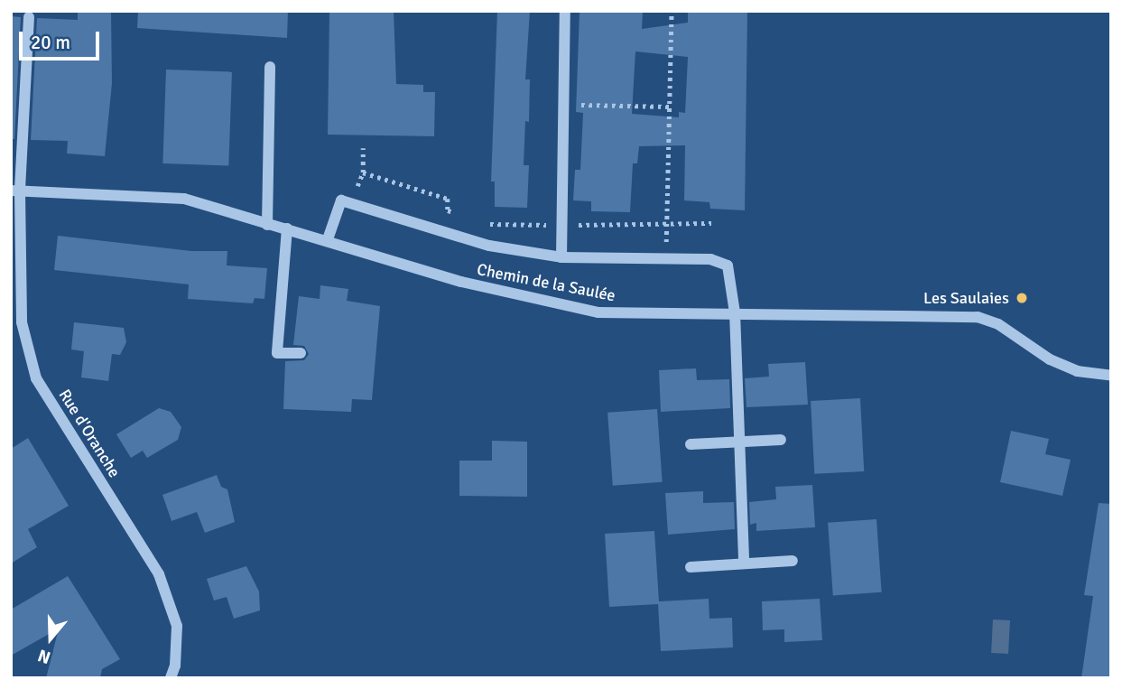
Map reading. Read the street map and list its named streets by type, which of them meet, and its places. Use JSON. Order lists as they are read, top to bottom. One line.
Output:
{"streets":{"street":["Chemin de la Saulée","Rue d'Oranche"]},"crossings":[["Chemin de la Saulée","Rue d'Oranche"]],"places":["Les Saulaies"],"scale_bar":"20 m","north":"bottom"}
